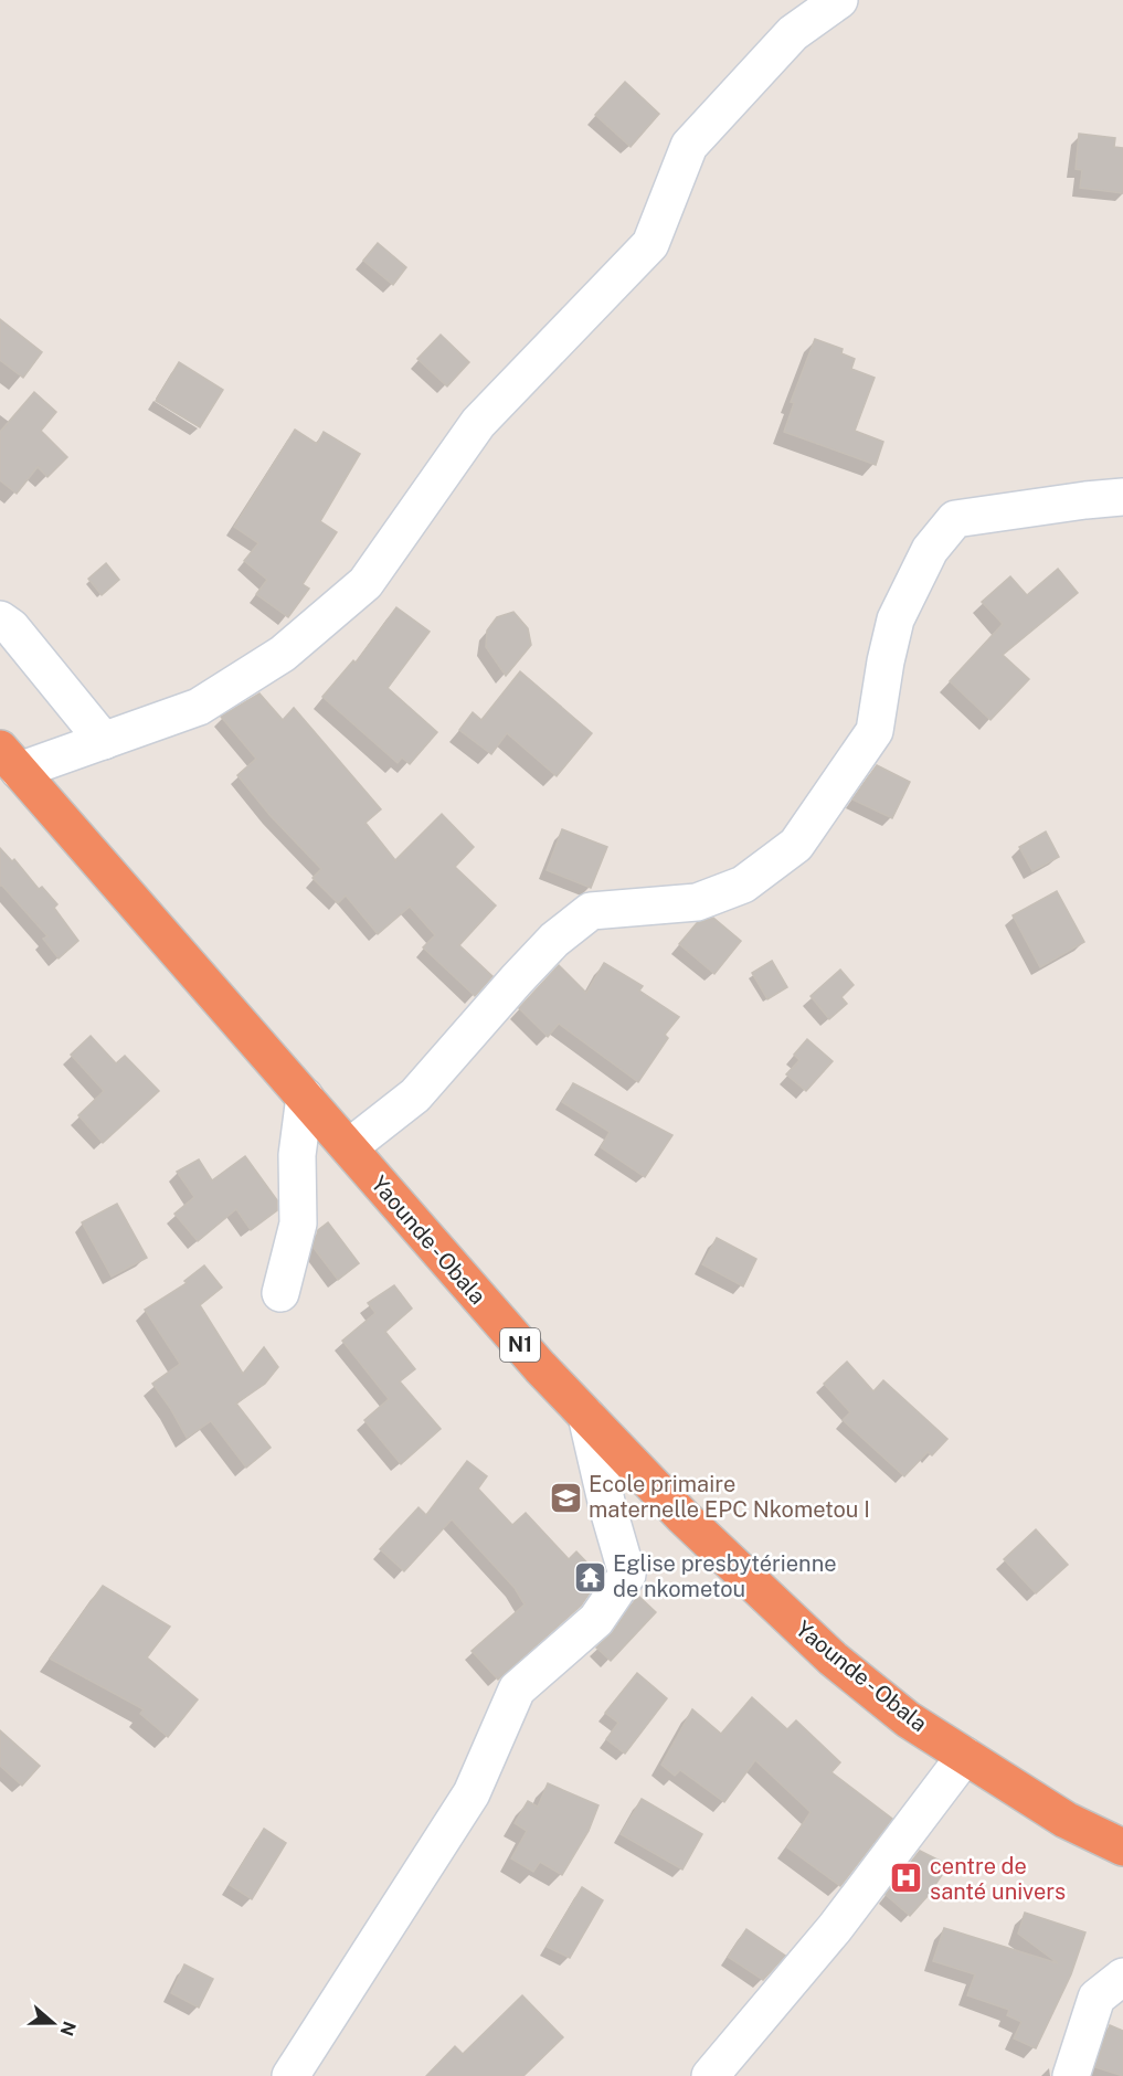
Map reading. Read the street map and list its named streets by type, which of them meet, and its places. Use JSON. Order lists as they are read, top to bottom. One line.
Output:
{"streets":{"highway":["Yaounde - Obala","N1"]},"places":{"school or university":["Ecole primaire maternelle EPC Nkometou I"],"temple":["Eglise presbytérienne de nkometou"],"hospital":["centre de santé univers"]},"north":"right"}
